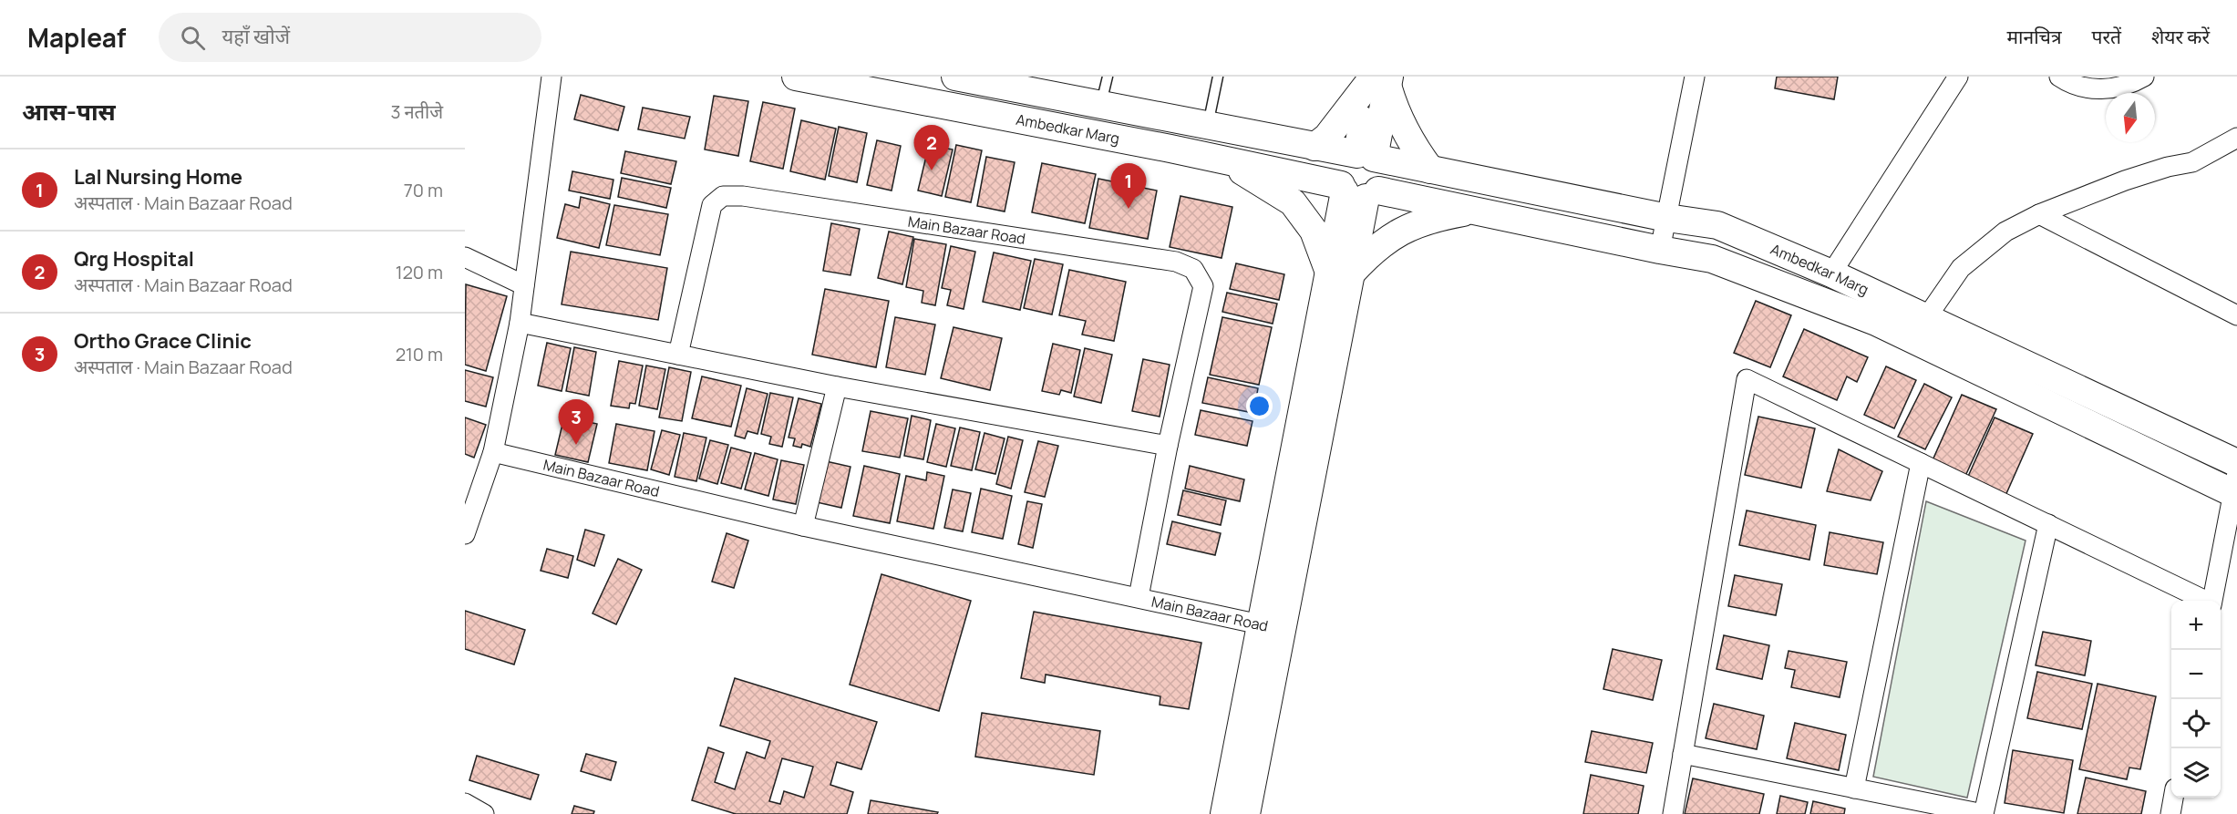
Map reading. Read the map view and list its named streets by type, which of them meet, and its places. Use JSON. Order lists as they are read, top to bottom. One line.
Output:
{"streets":{"street":["Ambedkar Marg","Main Bazaar Road"]},"north":"bottom","page":{"header":"Mapleaf","search":"यहाँ खोजें","nav":["मानचित्र","परतें","शेयर करें"],"heading":["आस-पास","3 नतीजे"],"pins":["2","1","3"],"list":[{"mark":"1","name":"Lal Nursing Home","note":"अस्पताल · Main Bazaar Road","value":"70 m"},{"mark":"2","name":"Qrg Hospital","note":"अस्पताल · Main Bazaar Road","value":"120 m"},{"mark":"3","name":"Ortho Grace Clinic","note":"अस्पताल · Main Bazaar Road","value":"210 m"}],"map_buttons":["+","−"]}}
